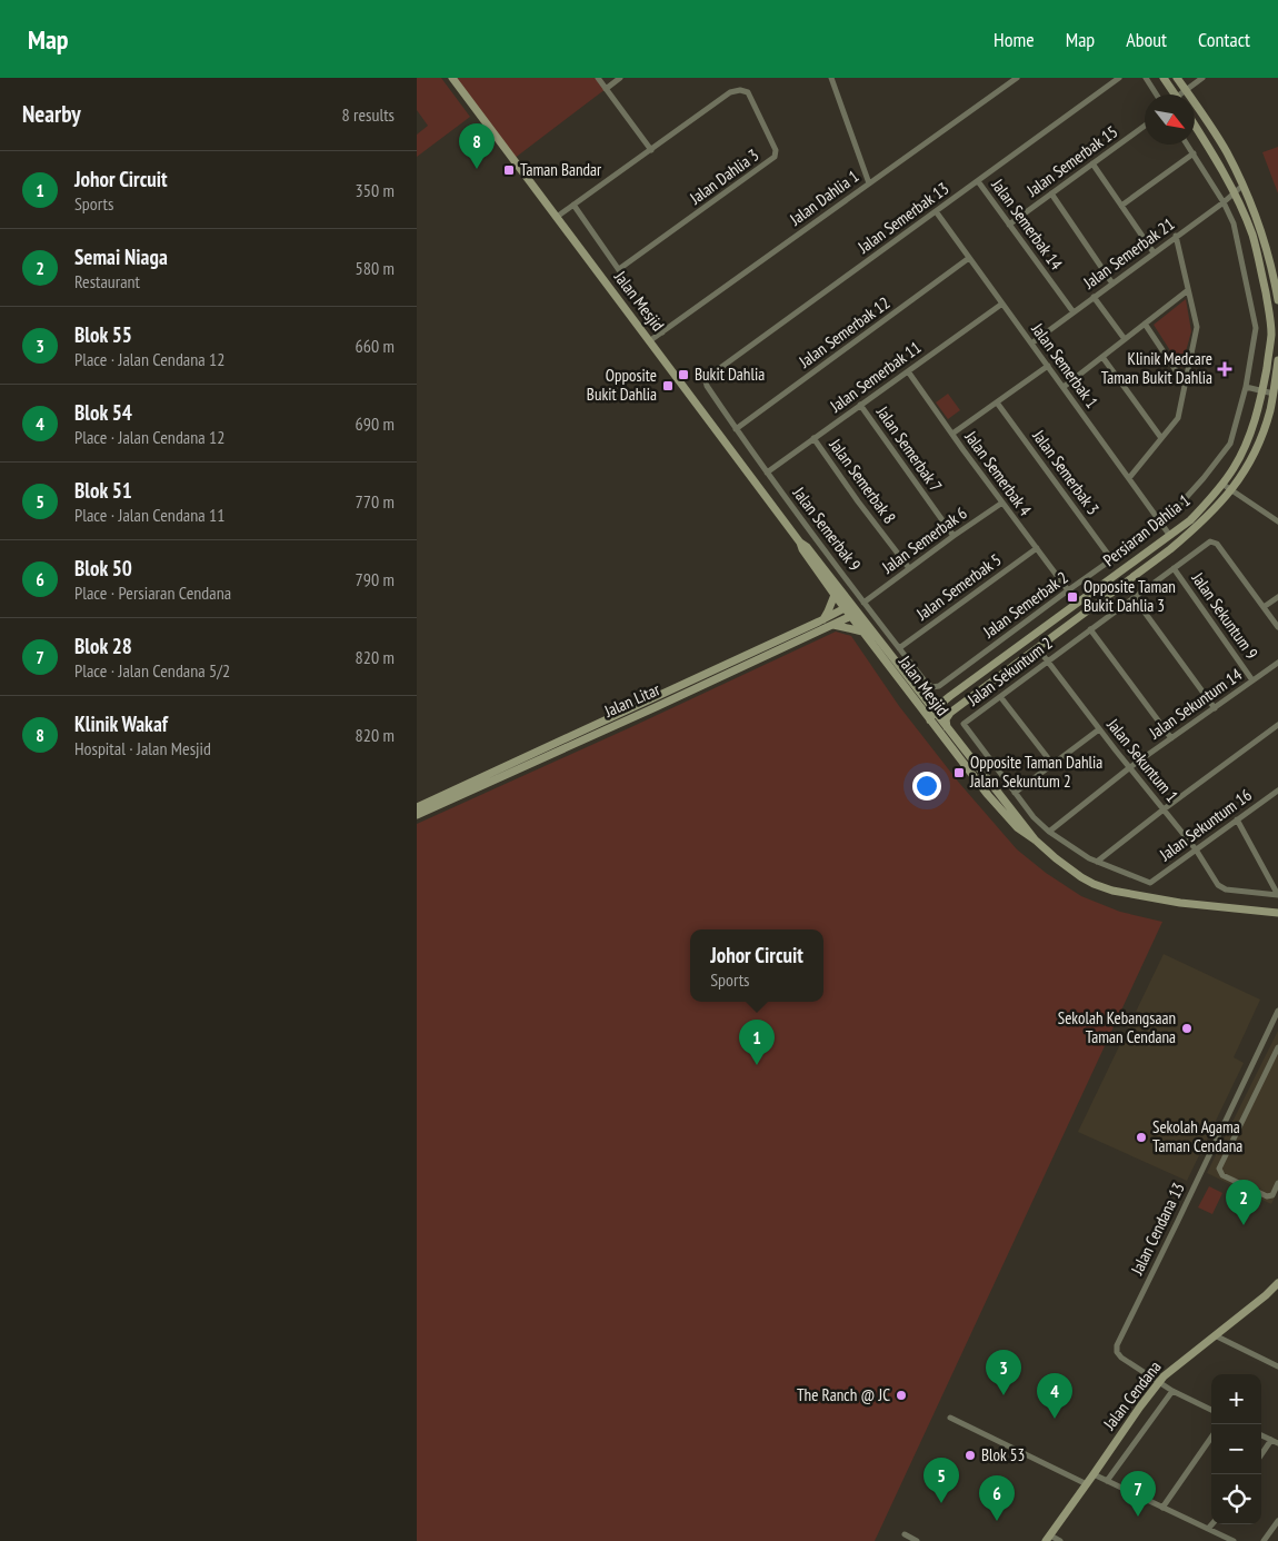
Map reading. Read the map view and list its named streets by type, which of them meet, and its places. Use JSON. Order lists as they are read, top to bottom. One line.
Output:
{"streets":{"main road":["Jalan Mesjid","Persiaran Dahlia 1","Jalan Litar","Jalan Cendana"],"street":["Jalan Semerbak 15","Jalan Dahlia 3","Jalan Dahlia 1","Jalan Semerbak 13","Jalan Semerbak 14","Jalan Semerbak 21","Jalan Semerbak 12","Jalan Semerbak 1","Jalan Semerbak 11","Jalan Semerbak 7","Jalan Semerbak 3","Jalan Semerbak 4","Jalan Semerbak 8","Jalan Semerbak 9","Jalan Semerbak 6","Jalan Semerbak 5","Jalan Semerbak 2","Jalan Sekuntum 9","Jalan Sekuntum 2","Jalan Sekuntum 14","Jalan Sekuntum 1","Jalan Sekuntum 16","Jalan Cendana 13"]},"crossings":[["Jalan Semerbak 15","Jalan Semerbak 14"],["Jalan Dahlia 1","Jalan Mesjid"],["Jalan Semerbak 13","Jalan Semerbak 14"],["Jalan Semerbak 13","Jalan Semerbak 1"],["Jalan Semerbak 13","Jalan Semerbak 9"],["Jalan Semerbak 14","Jalan Semerbak 21"],["Jalan Semerbak 21","Jalan Semerbak 1"],["Jalan Semerbak 21","Persiaran Dahlia 1"],["Jalan Semerbak 21","Jalan Semerbak 2"],["Jalan Mesjid","Persiaran Dahlia 1"],["Jalan Mesjid","Jalan Litar"],["Jalan Semerbak 12","Jalan Semerbak 1"],["Jalan Semerbak 12","Jalan Semerbak 9"],["Jalan Semerbak 1","Jalan Semerbak 11"],["Jalan Semerbak 1","Persiaran Dahlia 1"],["Jalan Semerbak 1","Jalan Semerbak 2"],["Jalan Semerbak 11","Jalan Semerbak 7"],["Jalan Semerbak 11","Jalan Semerbak 4"],["Jalan Semerbak 11","Jalan Semerbak 8"],["Jalan Semerbak 11","Jalan Semerbak 9"],["Jalan Semerbak 7","Jalan Semerbak 6"],["Jalan Semerbak 3","Jalan Semerbak 2"],["Jalan Semerbak 4","Jalan Semerbak 6"],["Jalan Semerbak 4","Jalan Semerbak 5"],["Jalan Semerbak 4","Jalan Semerbak 2"],["Jalan Semerbak 8","Jalan Semerbak 6"],["Jalan Semerbak 9","Jalan Semerbak 6"],["Jalan Semerbak 9","Jalan Semerbak 5"],["Jalan Semerbak 9","Jalan Semerbak 2"],["Persiaran Dahlia 1","Jalan Sekuntum 1"],["Jalan Sekuntum 9","Jalan Sekuntum 2"],["Jalan Sekuntum 9","Jalan Sekuntum 14"],["Jalan Sekuntum 2","Jalan Sekuntum 14"],["Jalan Sekuntum 2","Jalan Sekuntum 1"],["Jalan Sekuntum 2","Jalan Sekuntum 16"],["Jalan Sekuntum 14","Jalan Sekuntum 1"],["Jalan Sekuntum 1","Jalan Sekuntum 16"],["Jalan Cendana 13","Jalan Cendana"]],"places":{"transit":["Taman Bandar","Bukit Dahlia","Opposite Bukit Dahlia","Opposite Taman Bukit Dahlia 3","Opposite Taman Dahlia Jalan Sekuntum 2"],"health":["Klinik Medcare Taman Bukit Dahlia"],"other":["Sekolah Kebangsaan Taman Cendana","Sekolah Agama Taman Cendana","The Ranch @ JC","Blok 53"]},"north":"bottom right","page":{"header":"Map","nav":["Home","Map","About","Contact"],"heading":["Nearby","8 results"],"pins":["8","1","2","3","4","5","7","6"],"list":[{"mark":"1","name":"Johor Circuit","note":"Sports","value":"350 m"},{"mark":"2","name":"Semai Niaga","note":"Restaurant","value":"580 m"},{"mark":"3","name":"Blok 55","note":"Place · Jalan Cendana 12","value":"660 m"},{"mark":"4","name":"Blok 54","note":"Place · Jalan Cendana 12","value":"690 m"},{"mark":"5","name":"Blok 51","note":"Place · Jalan Cendana 11","value":"770 m"},{"mark":"6","name":"Blok 50","note":"Place · Persiaran Cendana","value":"790 m"},{"mark":"7","name":"Blok 28","note":"Place · Jalan Cendana 5/2","value":"820 m"},{"mark":"8","name":"Klinik Wakaf","note":"Hospital · Jalan Mesjid","value":"820 m"}],"popup":["Johor Circuit","Sports"],"map_buttons":["+","−"]}}
